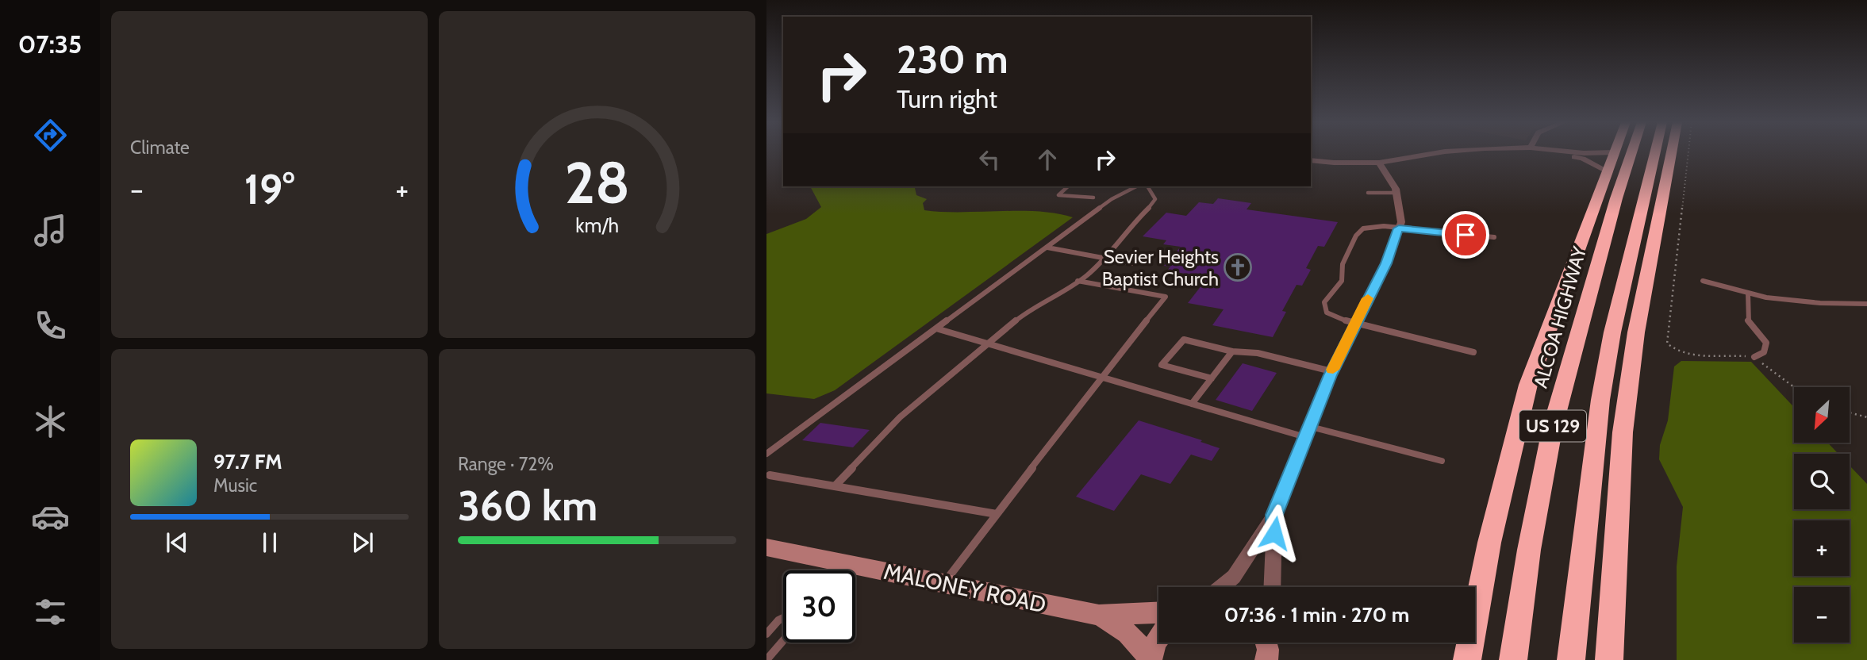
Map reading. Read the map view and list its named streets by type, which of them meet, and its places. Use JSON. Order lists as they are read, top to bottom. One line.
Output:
{"streets":{"highway":["ALCOA HIGHWAY","US 129"],"street":["MALONEY ROAD"]},"places":{"church":["Sevier Heights Baptist Church"]},"north":"bottom left","page":{"tabs":"07:35","tile":["Climate",["Range · 72%","360 km"]],"turn":["230 m","Turn right"],"heat":["−","19°","+"],"map_buttons":["+","−"],"song":["97.7 FM","Music"],"limit":"30","trip":"07:36 · 1 min · 270 m","gauge":["28","km/h"]}}
